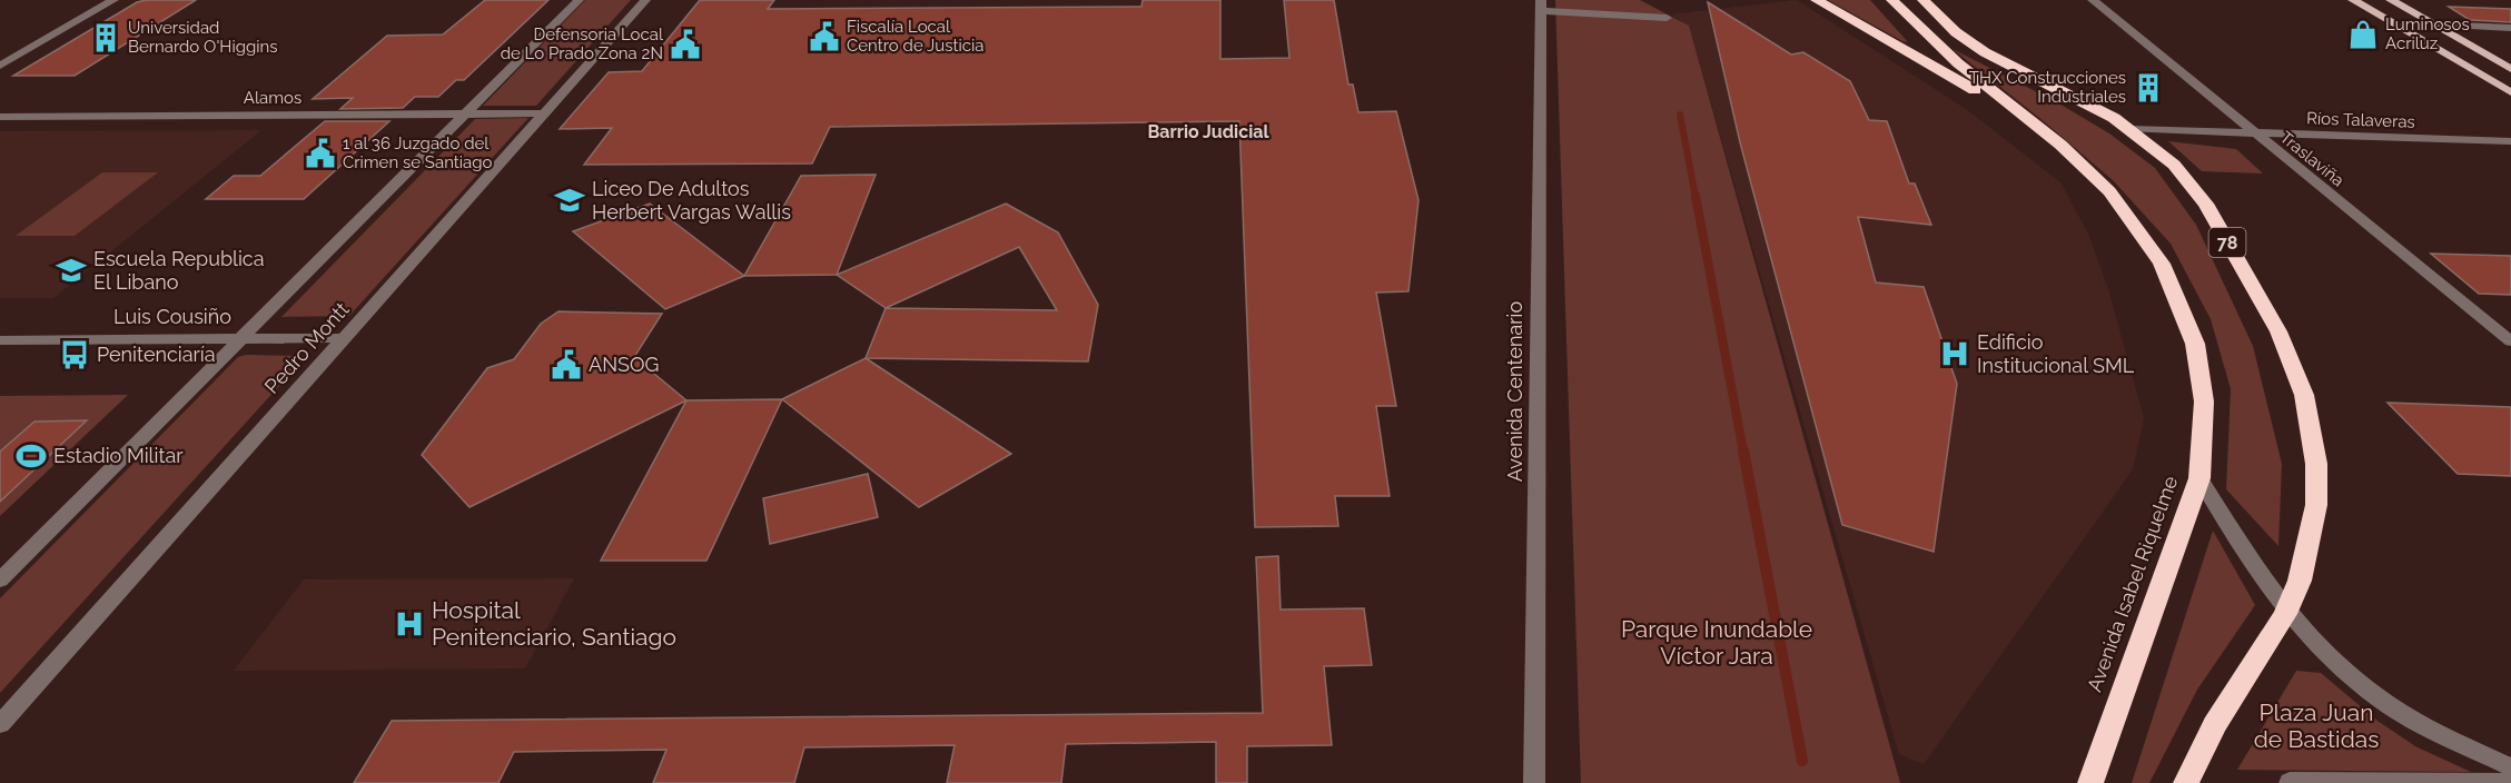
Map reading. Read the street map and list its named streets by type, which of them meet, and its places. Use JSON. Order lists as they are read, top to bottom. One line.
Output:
{"streets":{"highway":["78","Avenida Isabel Riquelme"],"street":["Alamos","Ríos Talaveras","Traslaviña","Luis Cousiño","Pedro Montt","Avenida Centenario"]},"crossings":[["Alamos","Pedro Montt"],["Ríos Talaveras","Traslaviña"],["Ríos Talaveras","78"],["Luis Cousiño","Pedro Montt"]],"districts":["Barrio Judicial"],"parks":["Parque Inundable Víctor Jara","Plaza Juan de Bastidas"],"places":{"shop":["Luminosos Acriluz"],"public building":["Fiscalía Local Centro de Justicia","Defensoria Local de Lo Prado Zona 2N","1 al 36 Juzgado del Crimen se Santiago","ANSOG"],"building":["Universidad Bernardo O'Higgins","THX Construcciones Industriales"],"school or university":["Liceo De Adultos Herbert Vargas Wallis","Escuela Republica El Libano"],"hospital":["Edificio Institucional SML","Hospital Penitenciario, Santiago"],"bus stop":["Penitenciaría"],"sports":["Estadio Militar"]}}
